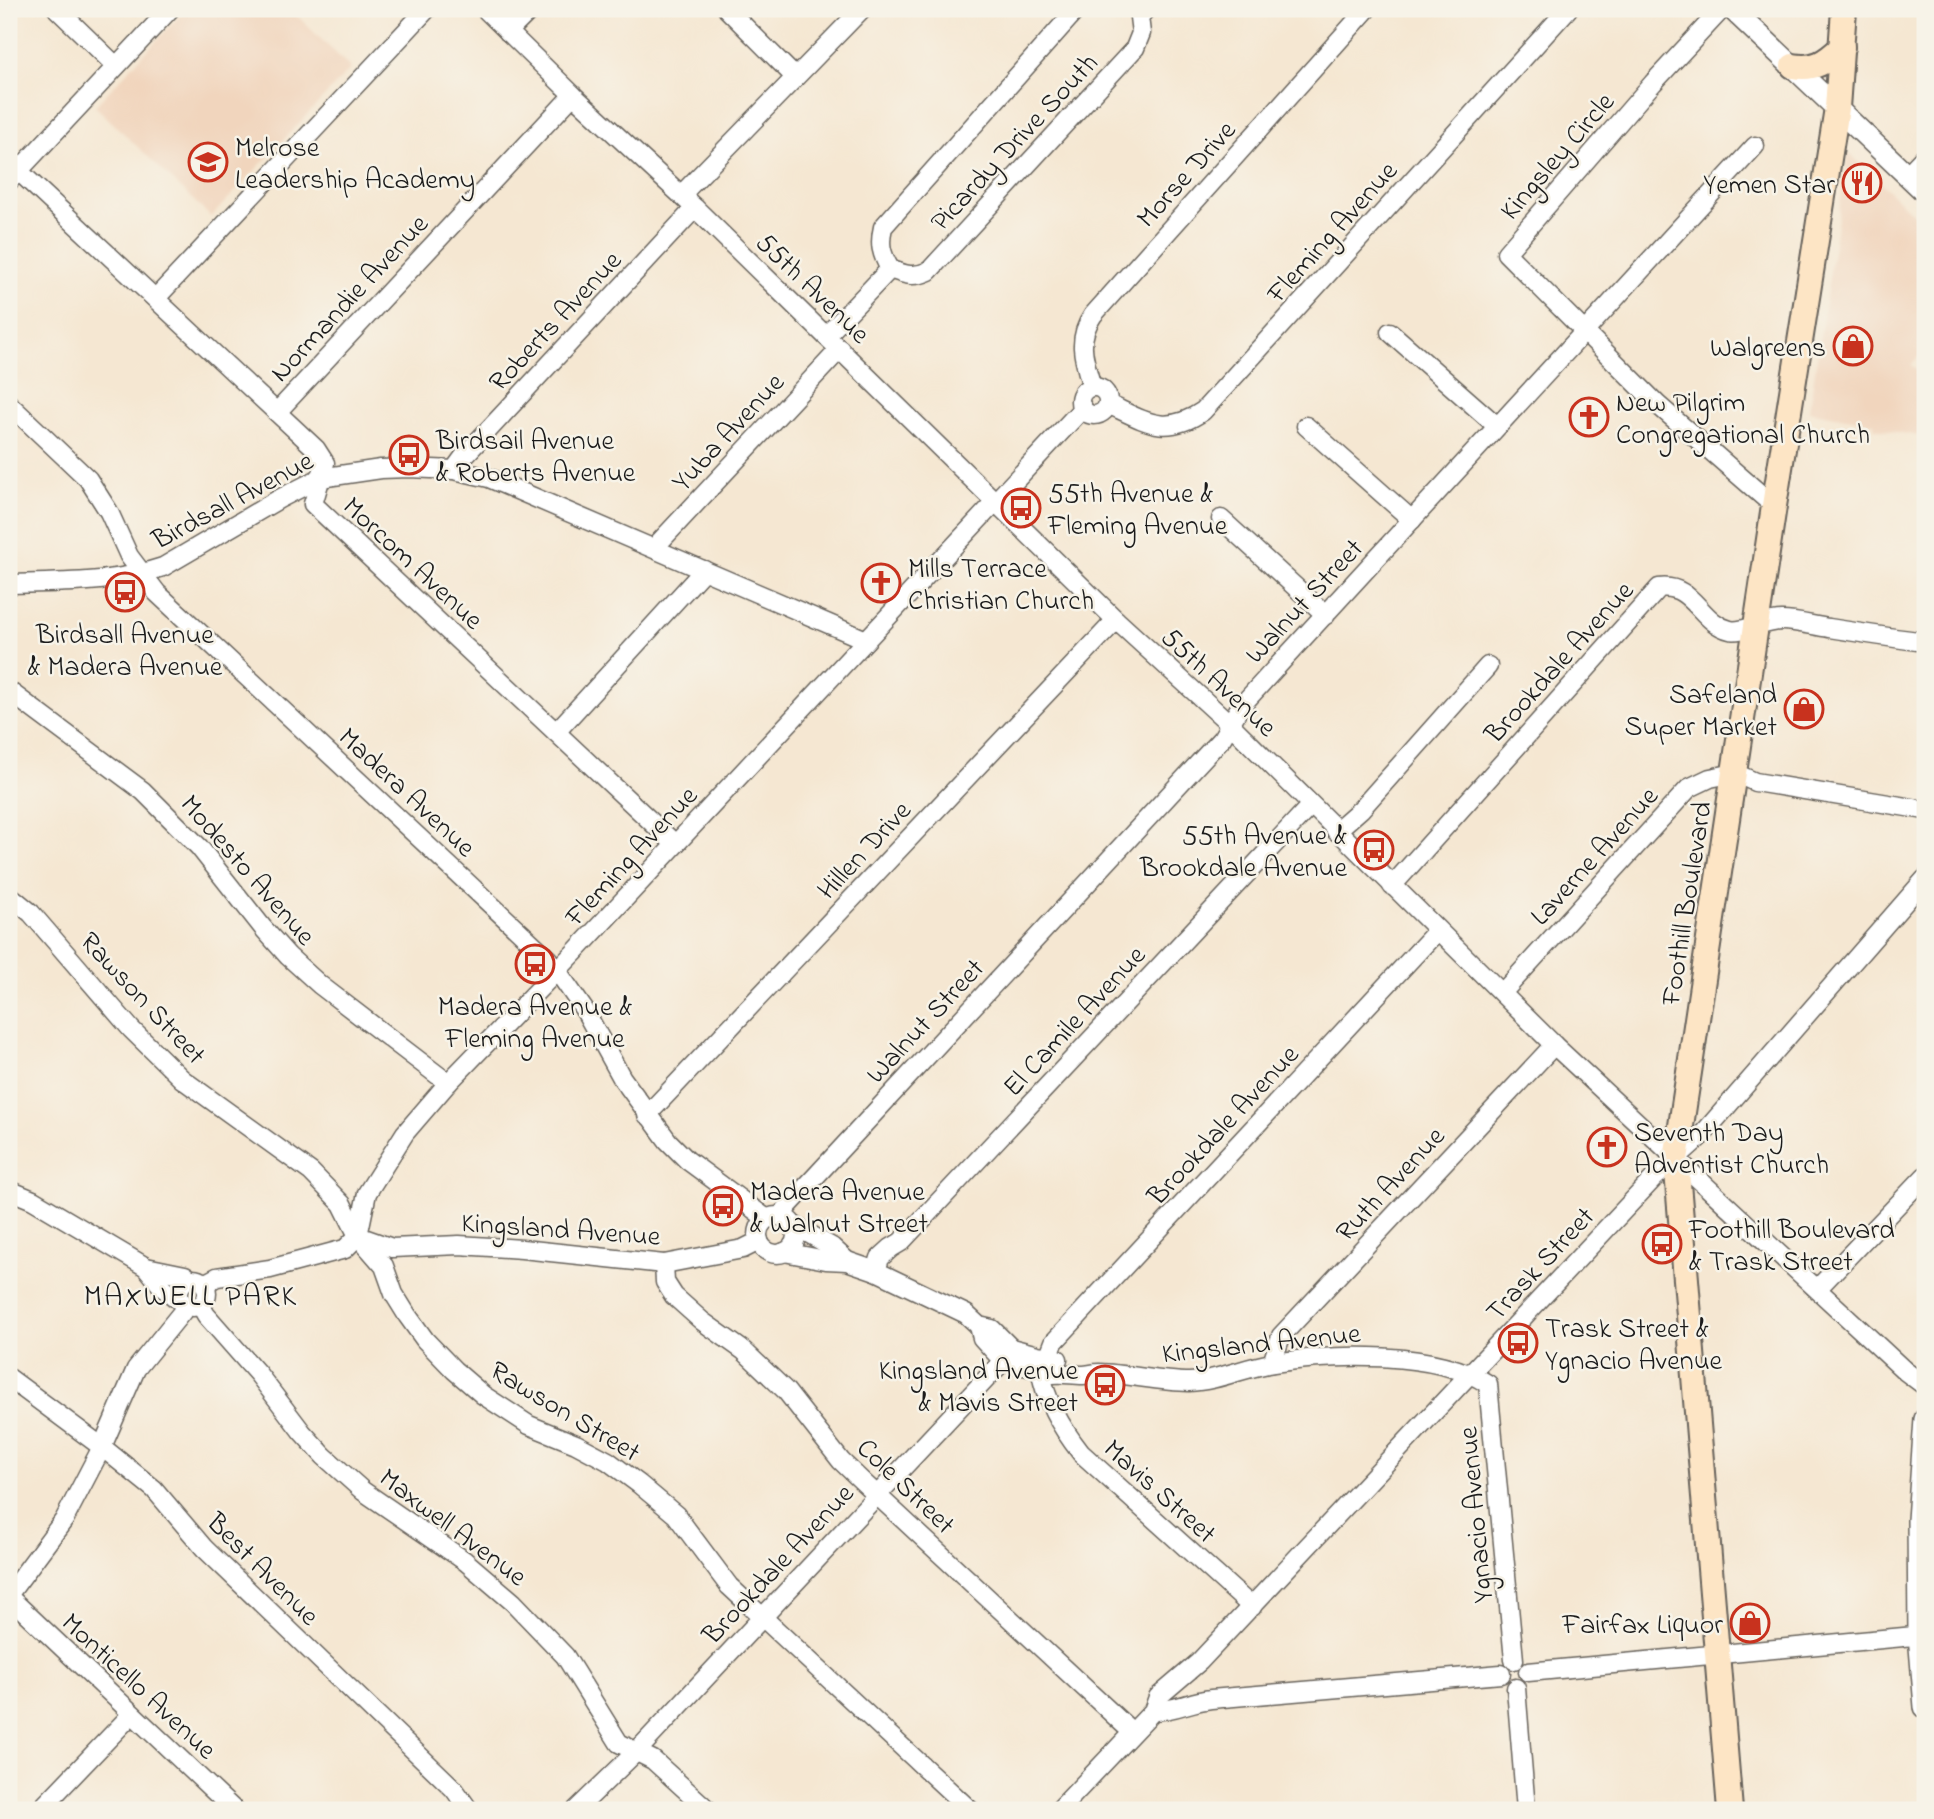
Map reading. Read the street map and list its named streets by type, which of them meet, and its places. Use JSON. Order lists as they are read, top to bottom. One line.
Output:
{"streets":{"main road":["Foothill Boulevard"],"street":["Picardy Drive South","Kingsley Circle","Morse Drive","Fleming Avenue","55th Avenue","Normandie Avenue","Roberts Avenue","Yuba Avenue","Birdsall Avenue","Morcom Avenue","Walnut Street","Brookdale Avenue","Madera Avenue","Hillen Drive","Laverne Avenue","Modesto Avenue","Rawson Street","El Camile Avenue","Ruth Avenue","Kingsland Avenue","Trask Street","Cole Street","Mavis Street","Ygnacio Avenue","Maxwell Avenue","Best Avenue","Monticello Avenue"]},"crossings":[["Kingsley Circle","Walnut Street"],["Morse Drive","Fleming Avenue"],["Fleming Avenue","55th Avenue"],["Fleming Avenue","Birdsall Avenue"],["Fleming Avenue","Morcom Avenue"],["Fleming Avenue","Madera Avenue"],["Fleming Avenue","Modesto Avenue"],["Fleming Avenue","Rawson Street"],["Fleming Avenue","Kingsland Avenue"],["55th Avenue","Normandie Avenue"],["55th Avenue","Roberts Avenue"],["55th Avenue","Yuba Avenue"],["55th Avenue","Walnut Street"],["55th Avenue","Brookdale Avenue"],["55th Avenue","Hillen Drive"],["55th Avenue","Laverne Avenue"],["55th Avenue","Foothill Boulevard"],["55th Avenue","El Camile Avenue"],["55th Avenue","Ruth Avenue"],["55th Avenue","Trask Street"],["Normandie Avenue","Morcom Avenue"],["Roberts Avenue","Birdsall Avenue"],["Yuba Avenue","Birdsall Avenue"],["Birdsall Avenue","Morcom Avenue"],["Birdsall Avenue","Madera Avenue"],["Walnut Street","Madera Avenue"],["Walnut Street","Kingsland Avenue"],["Brookdale Avenue","Foothill Boulevard"],["Brookdale Avenue","Rawson Street"],["Brookdale Avenue","Kingsland Avenue"],["Brookdale Avenue","Cole Street"],["Brookdale Avenue","Mavis Street"],["Brookdale Avenue","Maxwell Avenue"],["Madera Avenue","Hillen Drive"],["Madera Avenue","Kingsland Avenue"],["Laverne Avenue","Foothill Boulevard"],["Foothill Boulevard","Trask Street"],["Rawson Street","Kingsland Avenue"],["El Camile Avenue","Kingsland Avenue"],["Ruth Avenue","Kingsland Avenue"],["Kingsland Avenue","Trask Street"],["Kingsland Avenue","Cole Street"],["Kingsland Avenue","Mavis Street"],["Kingsland Avenue","Ygnacio Avenue"],["Trask Street","Cole Street"],["Trask Street","Mavis Street"],["Trask Street","Ygnacio Avenue"]],"districts":["MAXWELL PARK"],"places":{"school or university":["Melrose Leadership Academy"],"restaurant":["Yemen Star"],"shop":["Walgreens","Safeland Super Market","Fairfax Liquor"],"church":["New Pilgrim Congregational Church","Mills Terrace Christian Church","Seventh Day Adventist Church"],"bus stop":["Birdsail Avenue & Roberts Avenue","55th Avenue & Fleming Avenue","Birdsall Avenue & Madera Avenue","55th Avenue & Brookdale Avenue","Madera Avenue & Fleming Avenue","Madera Avenue & Walnut Street","Foothill Boulevard & Trask Street","Trask Street & Ygnacio Avenue","Kingsland Avenue & Mavis Street"]}}
